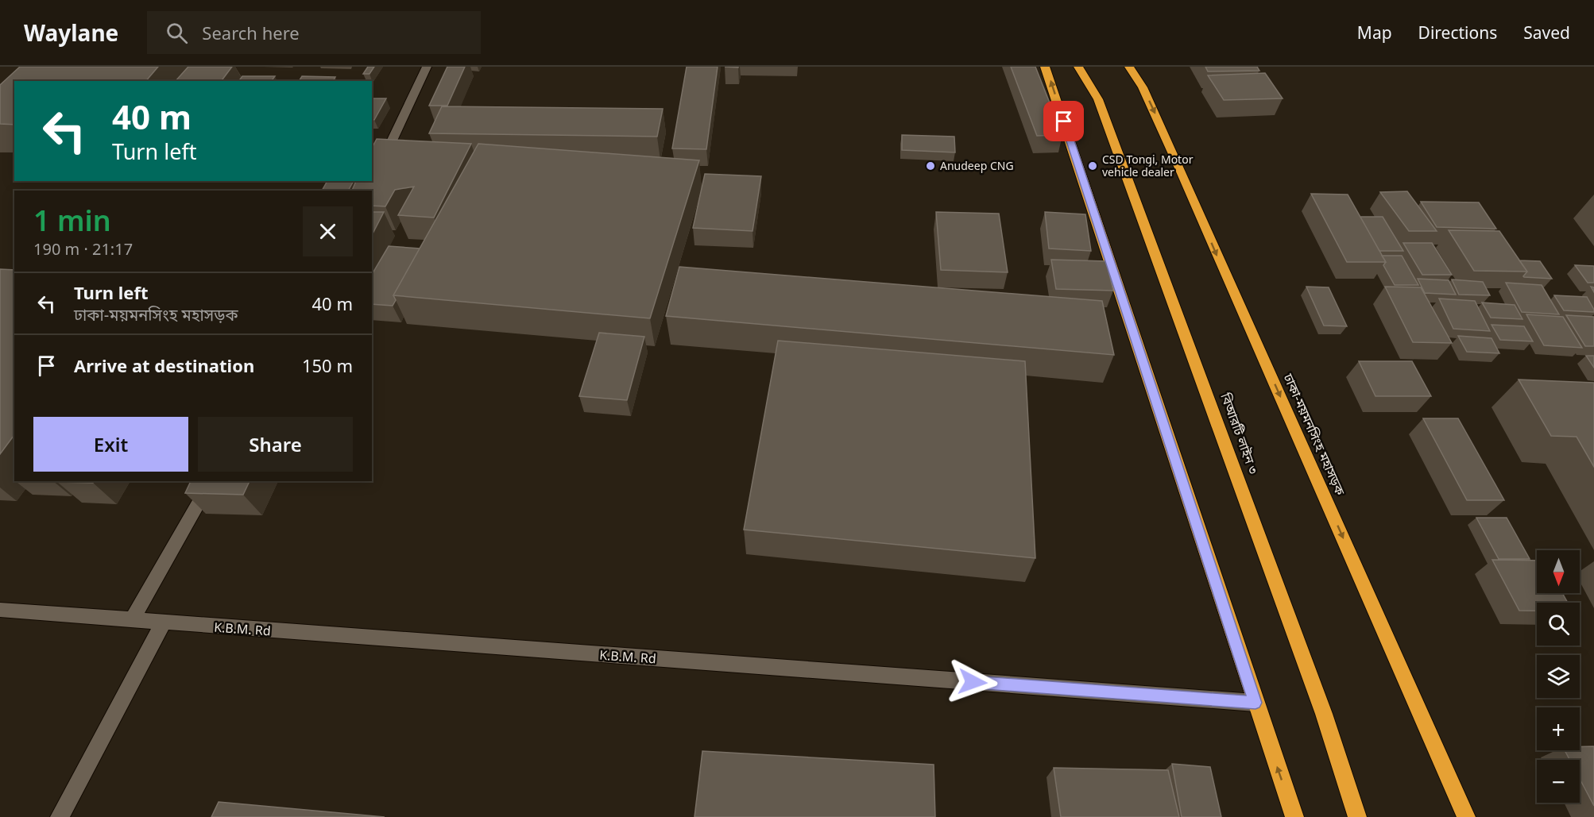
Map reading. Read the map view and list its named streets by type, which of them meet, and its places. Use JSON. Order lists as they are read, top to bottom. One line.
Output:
{"streets":{"highway":["বিআরটি লাইন ৩","ঢাকা-ময়মনসিংহ মহাসড়ক"],"street":["K.B.M. Rd"]},"places":["Anudeep CNG","CSD Tongi, Motor vehicle dealer"],"north":"bottom","page":{"header":"Waylane","search":"Search here","nav":["Map","Directions","Saved"],"turn":["40 m","Turn left"],"heading":["1 min","190 m · 21:17"],"list":[{"name":"Turn left","note":"ঢাকা-ময়মনসিংহ মহাসড়ক","value":"40 m"},{"name":"Arrive at destination","value":"150 m"}],"buttons":["Exit","Share"],"map_buttons":["+","−"]}}
